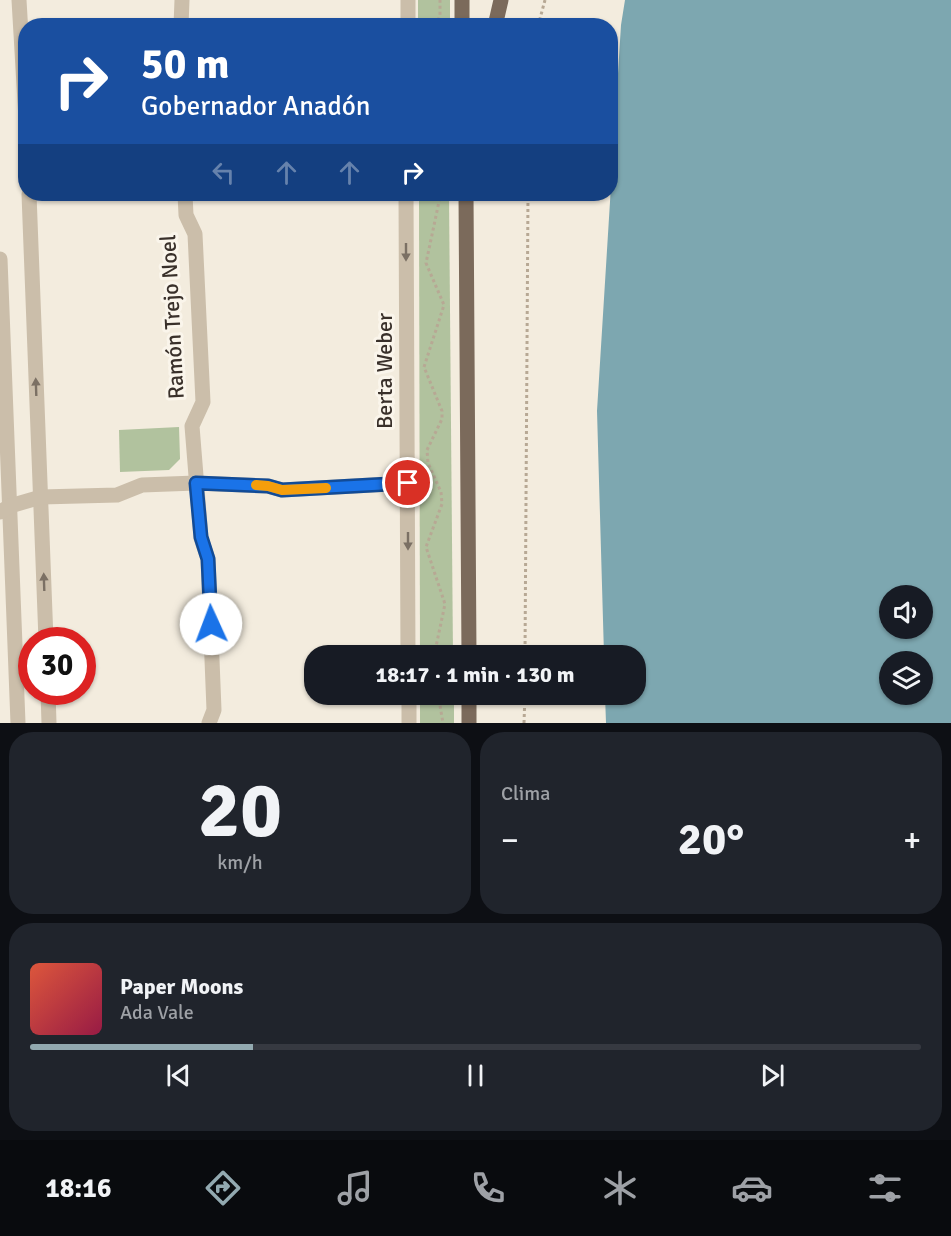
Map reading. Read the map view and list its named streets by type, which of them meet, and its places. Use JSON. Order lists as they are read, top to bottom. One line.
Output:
{"streets":{"street":["Ramón Trejo Noel","Berta Weber"]},"one_way":["Berta Weber"],"page":{"turn":["50 m","Gobernador Anadón"],"limit":"30","trip":"18:17 · 1 min · 130 m","tile":[["20","km/h"],"Clima"],"heat":["−","20°","+"],"song":["Paper Moons","Ada Vale"],"tabs":"18:16"}}
